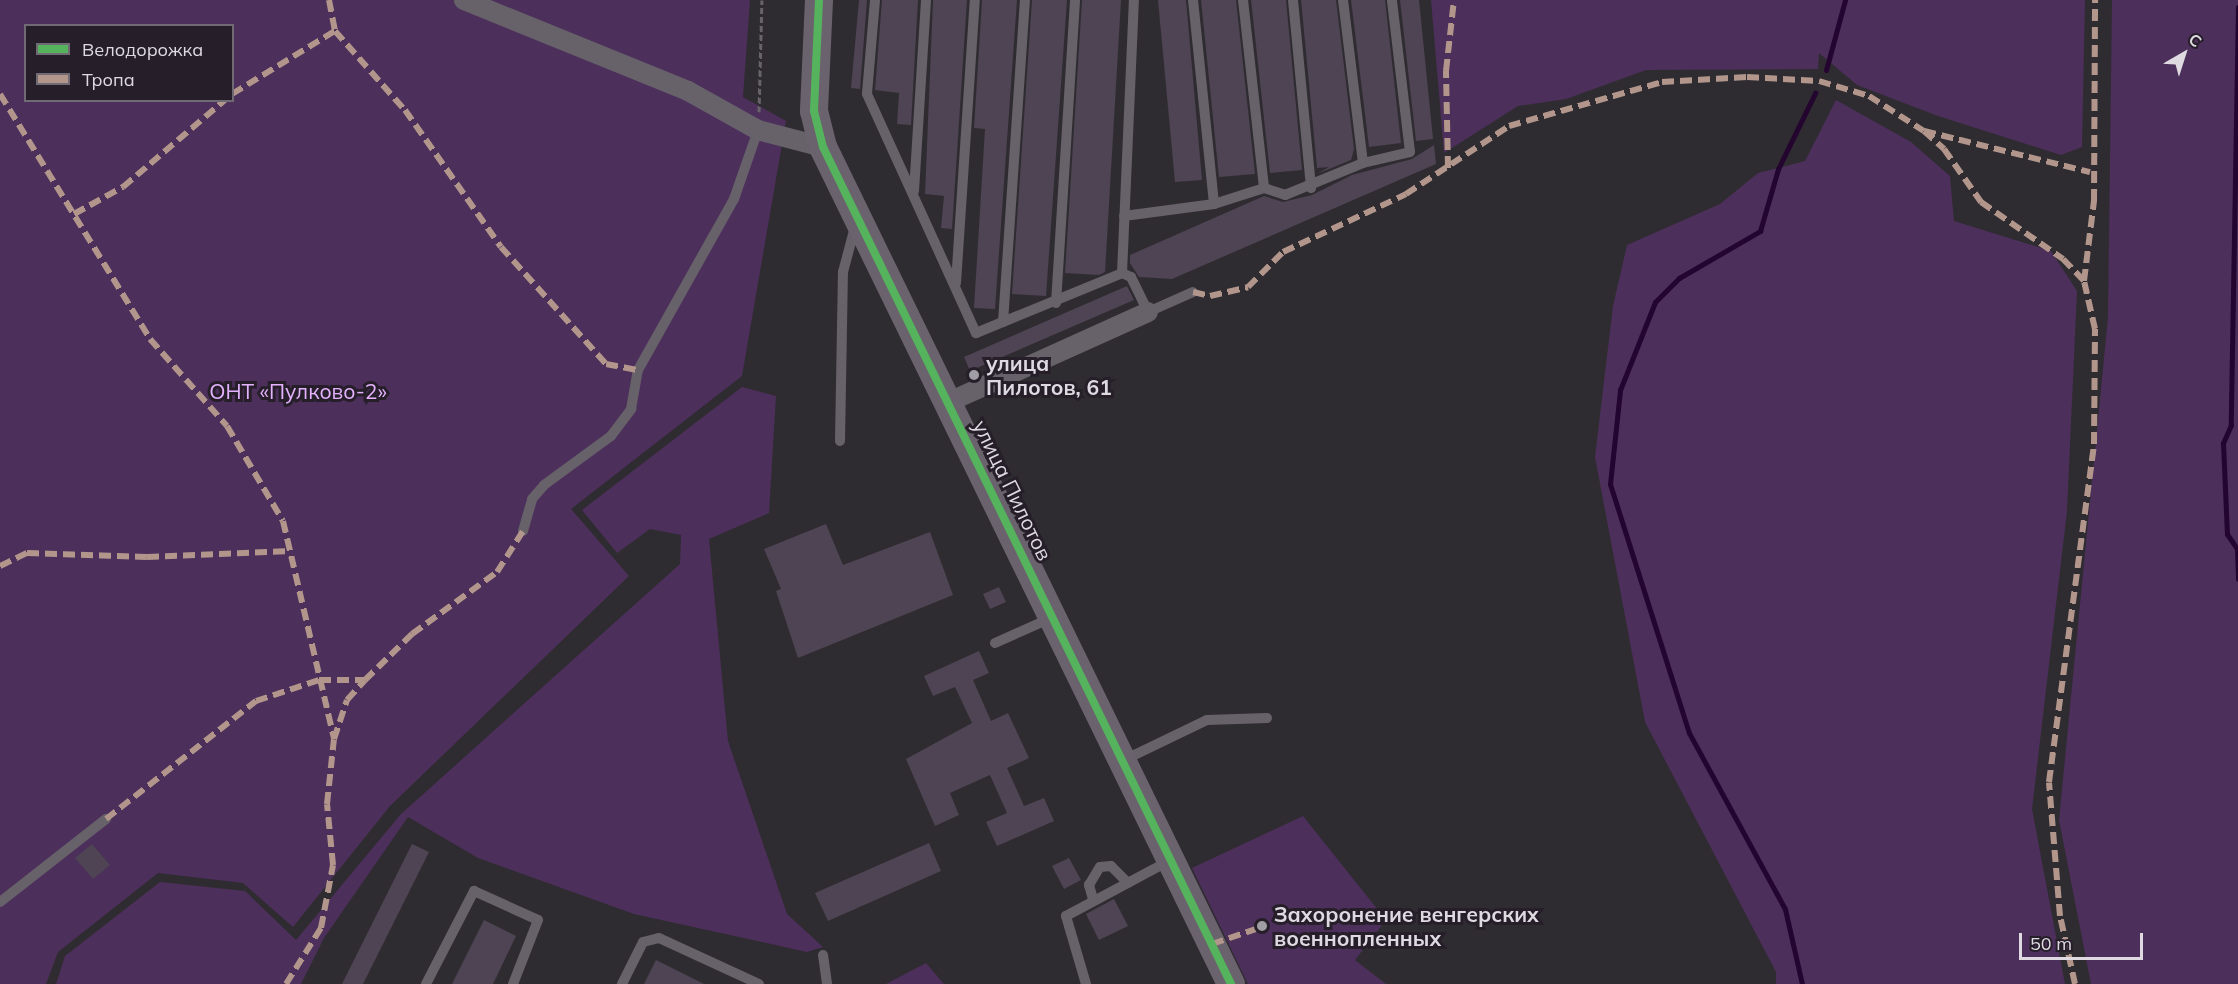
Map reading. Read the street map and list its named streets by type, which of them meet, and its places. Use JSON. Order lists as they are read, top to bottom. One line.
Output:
{"streets":{"street":["улица Пилотов"]},"parks":["ОНТ «Пулково-2»"],"places":["улица Пилотов, 61","Захоронение венгерских военнопленных"],"legend":["Велодорожка","Тропа"],"scale_bar":"50 m","north":"top right"}
